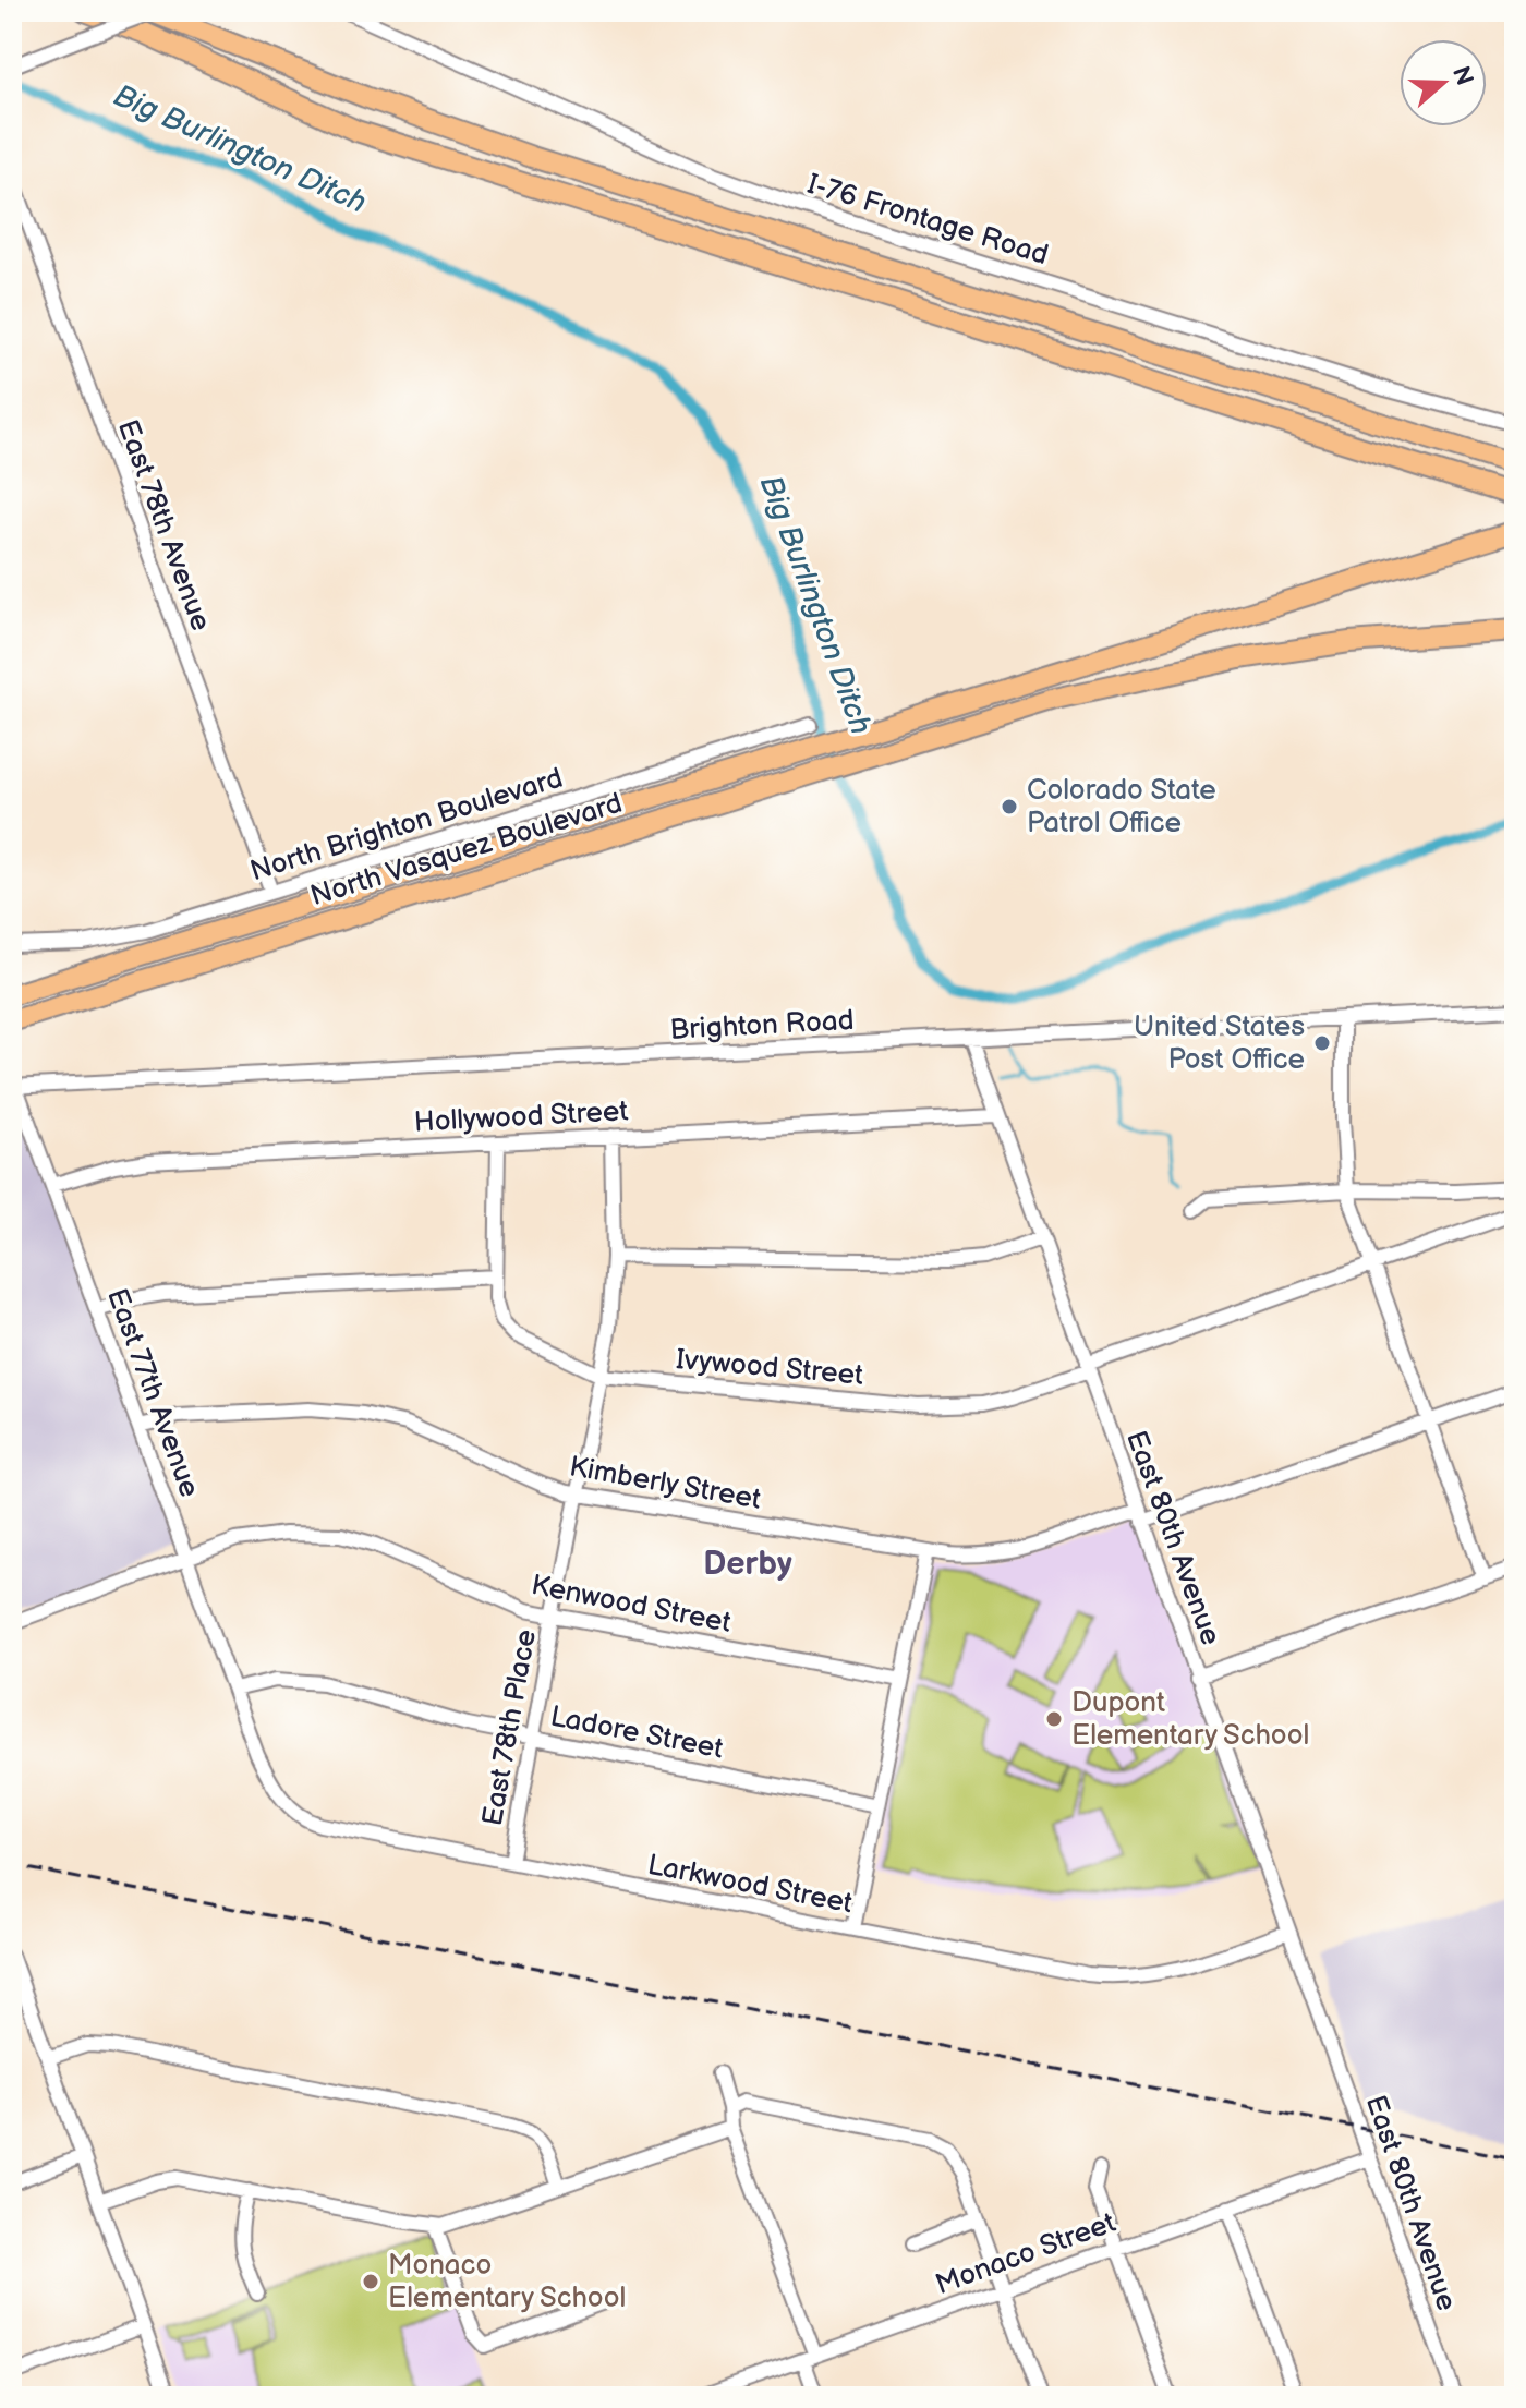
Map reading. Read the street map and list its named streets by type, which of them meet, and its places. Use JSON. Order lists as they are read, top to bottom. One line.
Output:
{"streets":{"highway":["North Vasquez Boulevard"],"street":["I-76 Frontage Road","East 78th Avenue","North Brighton Boulevard","Brighton Road","Hollywood Street","Ivywood Street","East 77th Avenue","Kimberly Street","East 80th Avenue","Kenwood Street","East 78th Place","Ladore Street","Larkwood Street","Monaco Street"]},"crossings":[["East 78th Avenue","North Brighton Boulevard"],["Brighton Road","East 77th Avenue"],["Brighton Road","East 80th Avenue"],["Hollywood Street","East 77th Avenue"],["Hollywood Street","East 80th Avenue"],["Hollywood Street","East 78th Place"],["Ivywood Street","East 80th Avenue"],["Ivywood Street","East 78th Place"],["East 77th Avenue","Kimberly Street"],["East 77th Avenue","Kenwood Street"],["East 77th Avenue","Ladore Street"],["East 77th Avenue","Larkwood Street"],["Kimberly Street","East 80th Avenue"],["Kimberly Street","East 78th Place"],["East 80th Avenue","Larkwood Street"],["East 80th Avenue","Monaco Street"],["Kenwood Street","East 78th Place"],["East 78th Place","Ladore Street"],["East 78th Place","Larkwood Street"]],"districts":["Derby"],"water":["Big Burlington Ditch"],"places":["Colorado State Patrol Office","United States Post Office","Dupont Elementary School","Monaco Elementary School"],"north":"right"}
